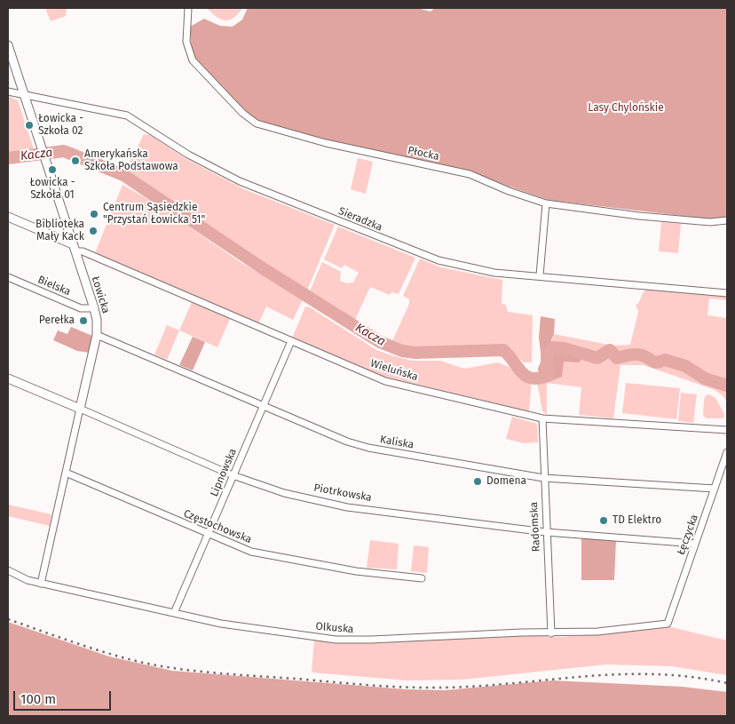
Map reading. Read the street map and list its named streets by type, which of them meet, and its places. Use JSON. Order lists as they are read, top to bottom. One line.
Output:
{"streets":{"street":["Płocka","Sieradzka","Bielska","Łowicka","Wieluńska","Kaliska","Lipnowska","Piotrkowska","Częstochowska","Radomska","Łęczycka","Olkuska"]},"crossings":[["Sieradzka","Łowicka"],["Bielska","Łowicka"],["Łowicka","Wieluńska"],["Łowicka","Kaliska"],["Łowicka","Piotrkowska"],["Łowicka","Częstochowska"],["Łowicka","Olkuska"],["Wieluńska","Lipnowska"],["Wieluńska","Radomska"],["Kaliska","Lipnowska"],["Kaliska","Radomska"],["Kaliska","Łęczycka"],["Lipnowska","Piotrkowska"],["Lipnowska","Częstochowska"],["Lipnowska","Olkuska"],["Piotrkowska","Radomska"],["Piotrkowska","Łęczycka"],["Radomska","Olkuska"],["Łęczycka","Olkuska"]],"water":["Kacza"],"parks":["Lasy Chylońskie"],"places":["Łowicka - Szkoła 02","Amerykańska Szkoła Podstawowa","Łowicka - Szkoła 01","Centrum Sąsiedzkie \"Przystań Łowicka 51\"","Biblioteka Mały Kack","Perełka","Domena","TD Elektro"],"scale_bar":"100 m"}
